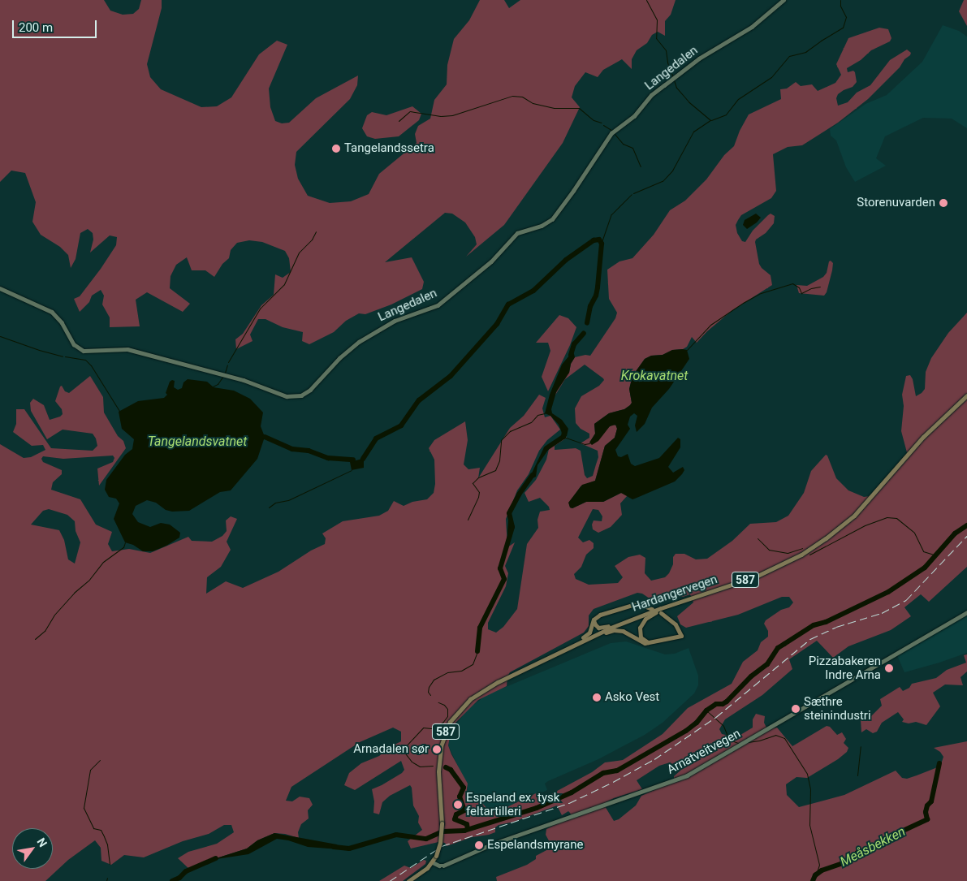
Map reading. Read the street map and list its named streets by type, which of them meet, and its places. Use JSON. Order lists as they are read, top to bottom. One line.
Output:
{"streets":{"main road":["Langedalen","587","Hardangervegen","Arnatveitvegen"]},"crossings":[["587","Hardangervegen"],["587","Arnatveitvegen"],["Hardangervegen","Arnatveitvegen"]],"water":["Krokavatnet","Tangelandsvatnet","Meåsbekken"],"places":["Tangelandssetra","Storenuvarden","Pizzabakeren Indre Arna","Asko Vest","Sæthre steinindustri","Arnadalen sør","Espeland ex. tysk feltartilleri","Espelandsmyrane"],"scale_bar":"200 m","north":"top right"}
